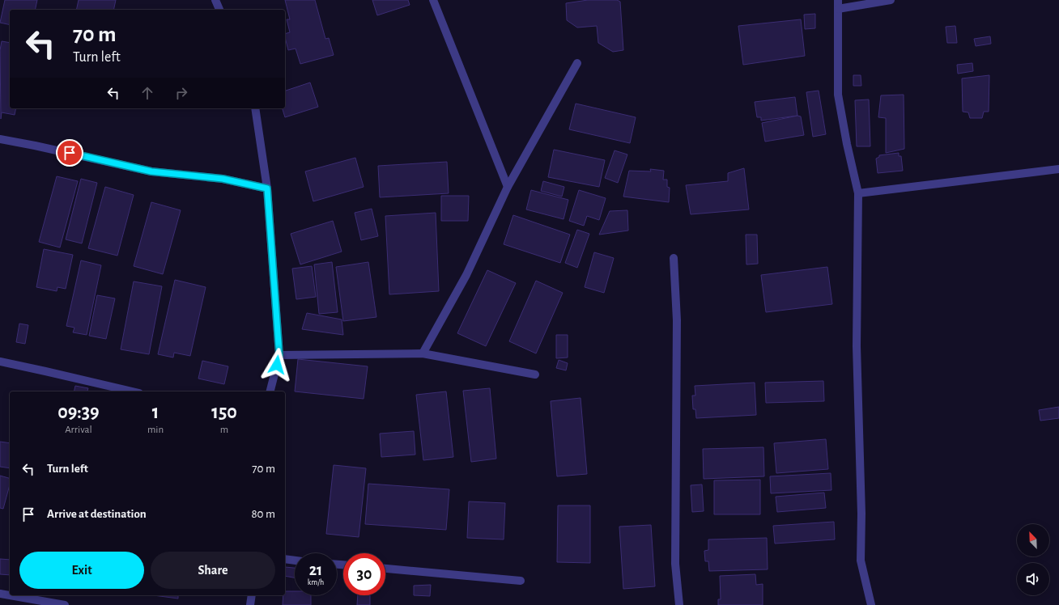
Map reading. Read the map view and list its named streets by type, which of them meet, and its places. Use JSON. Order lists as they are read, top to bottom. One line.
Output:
{"north":"top left","page":{"turn":["70 m","Turn left"],"eta":["09:39","Arrival","1","min","150","m"],"list":[{"name":"Turn left","value":"70 m"},{"name":"Arrive at destination","value":"80 m"}],"buttons":["Exit","Share"],"speed":"21 km/h","limit":"30"}}
